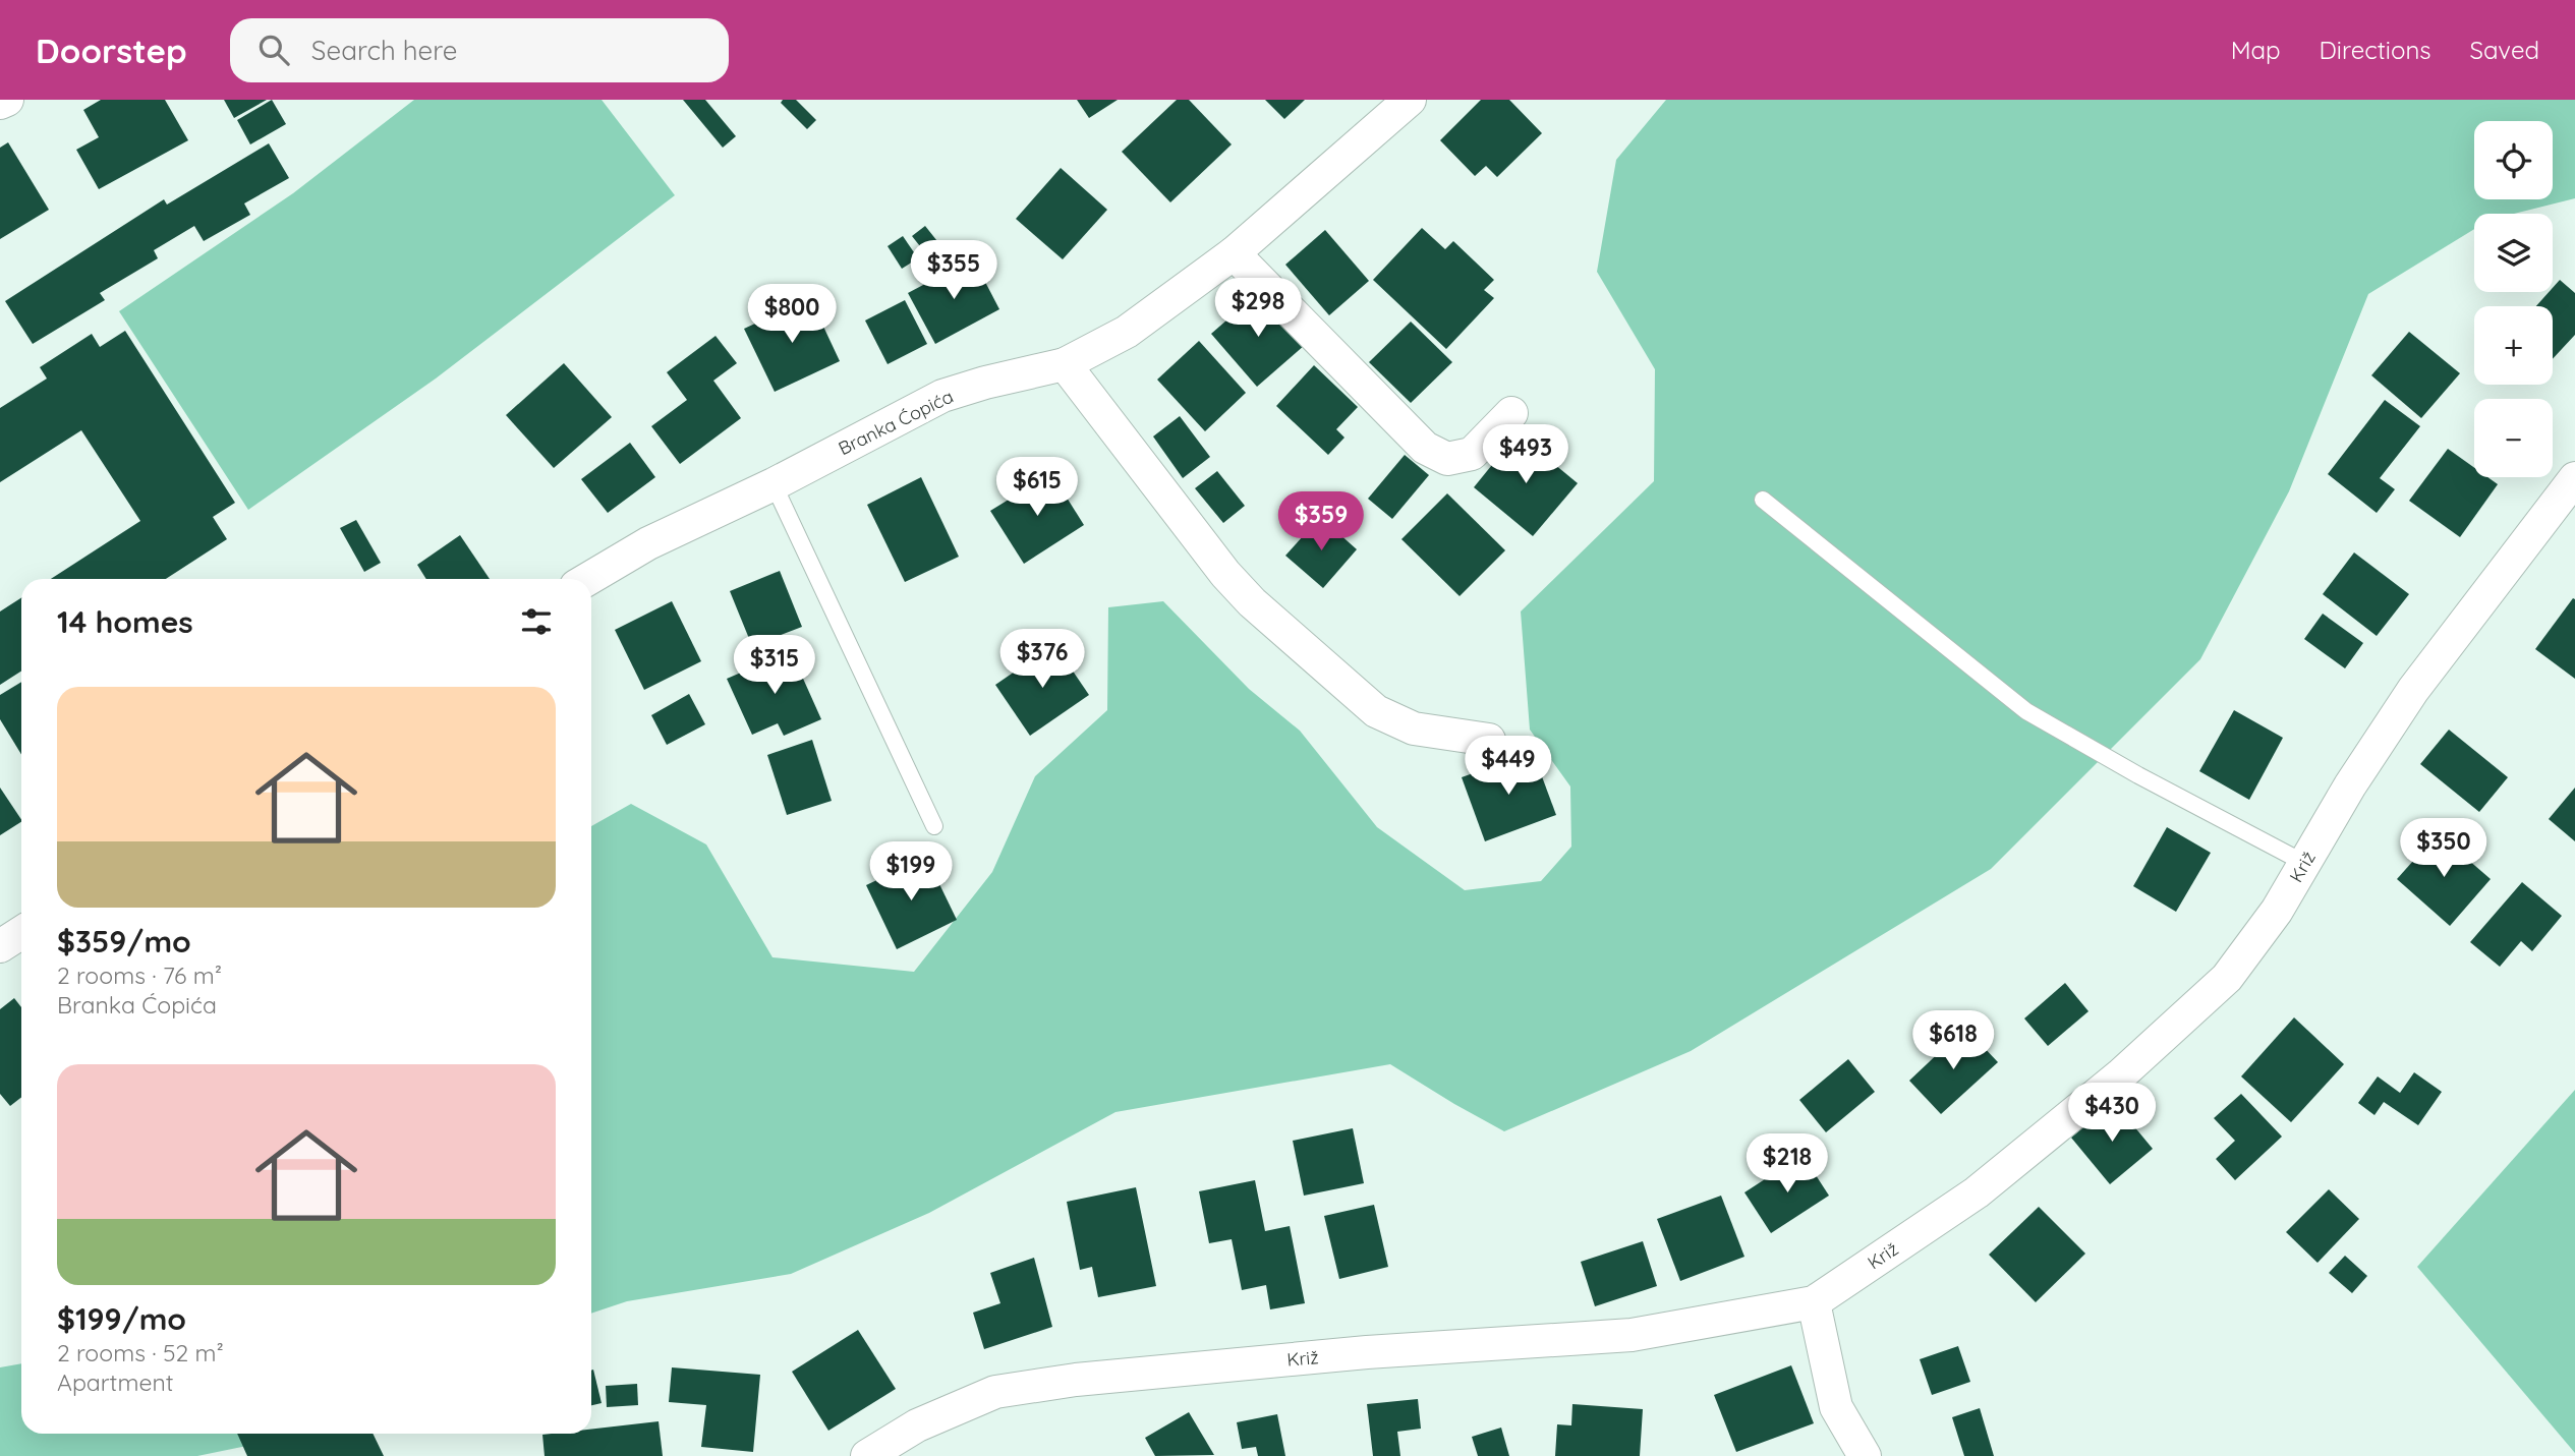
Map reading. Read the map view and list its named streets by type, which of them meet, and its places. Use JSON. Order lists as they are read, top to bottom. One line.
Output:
{"streets":{"street":["Branka Ćopića","Križ"]},"page":{"header":"Doorstep","search":"Search here","nav":["Map","Directions","Saved"],"map_buttons":["+","−"],"price":["$355","$298","$800","$493","$615","$359","$376","$315","$449","$350","$199","$618","$430","$218"],"heading":"14 homes","list":[{"name":"$359/mo","note":"2 rooms · 76 m² · Branka Ćopića"},{"name":"$199/mo","note":"2 rooms · 52 m² · Apartment"}]}}
